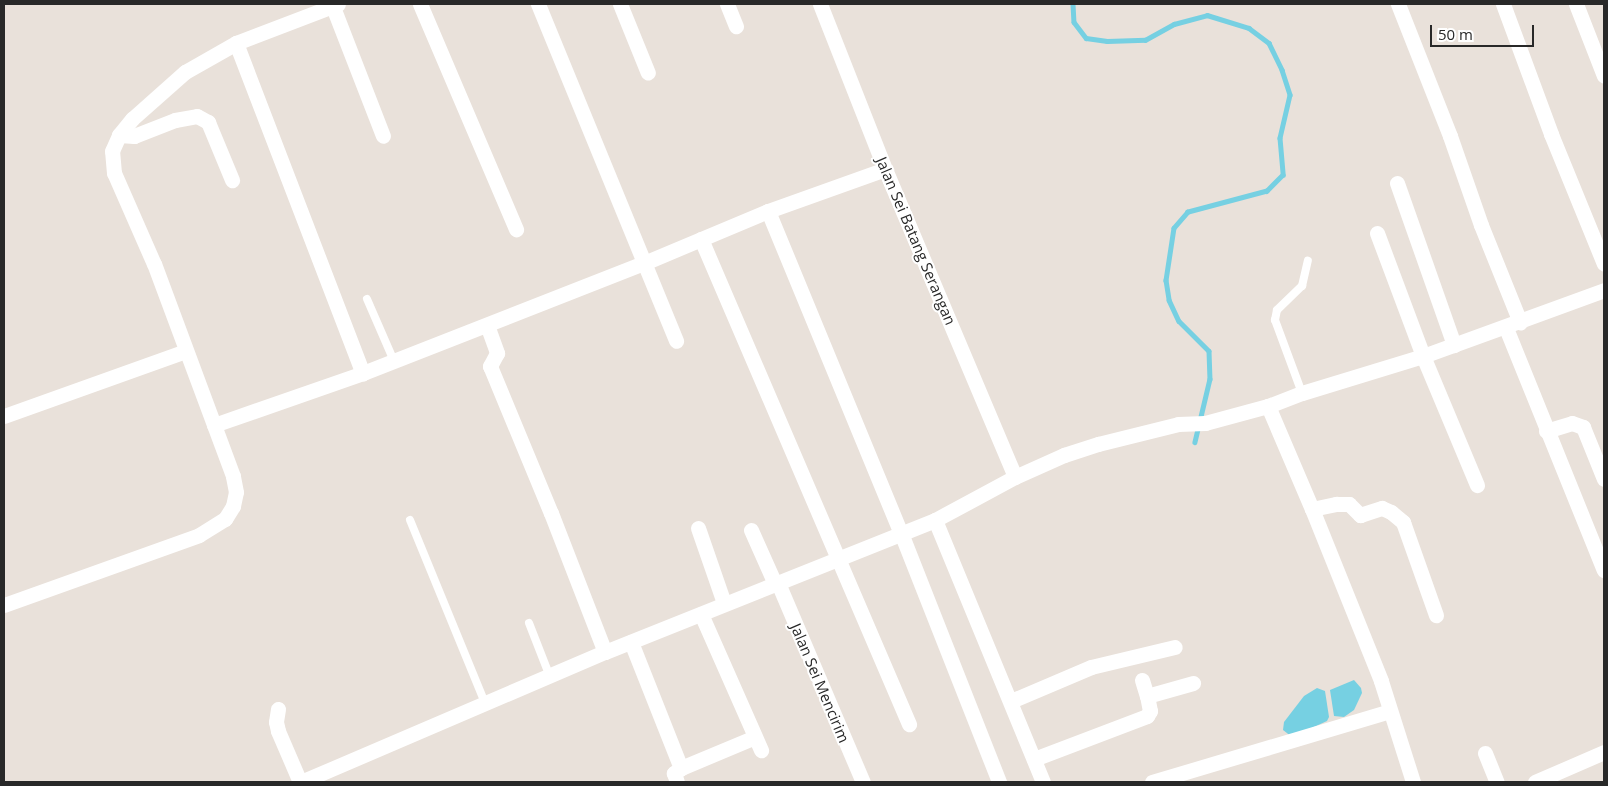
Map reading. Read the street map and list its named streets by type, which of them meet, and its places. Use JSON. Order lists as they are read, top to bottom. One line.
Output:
{"streets":{"street":["Jalan Sei Batang Serangan","Jalan Sei Mencirim"]},"scale_bar":"50 m"}
